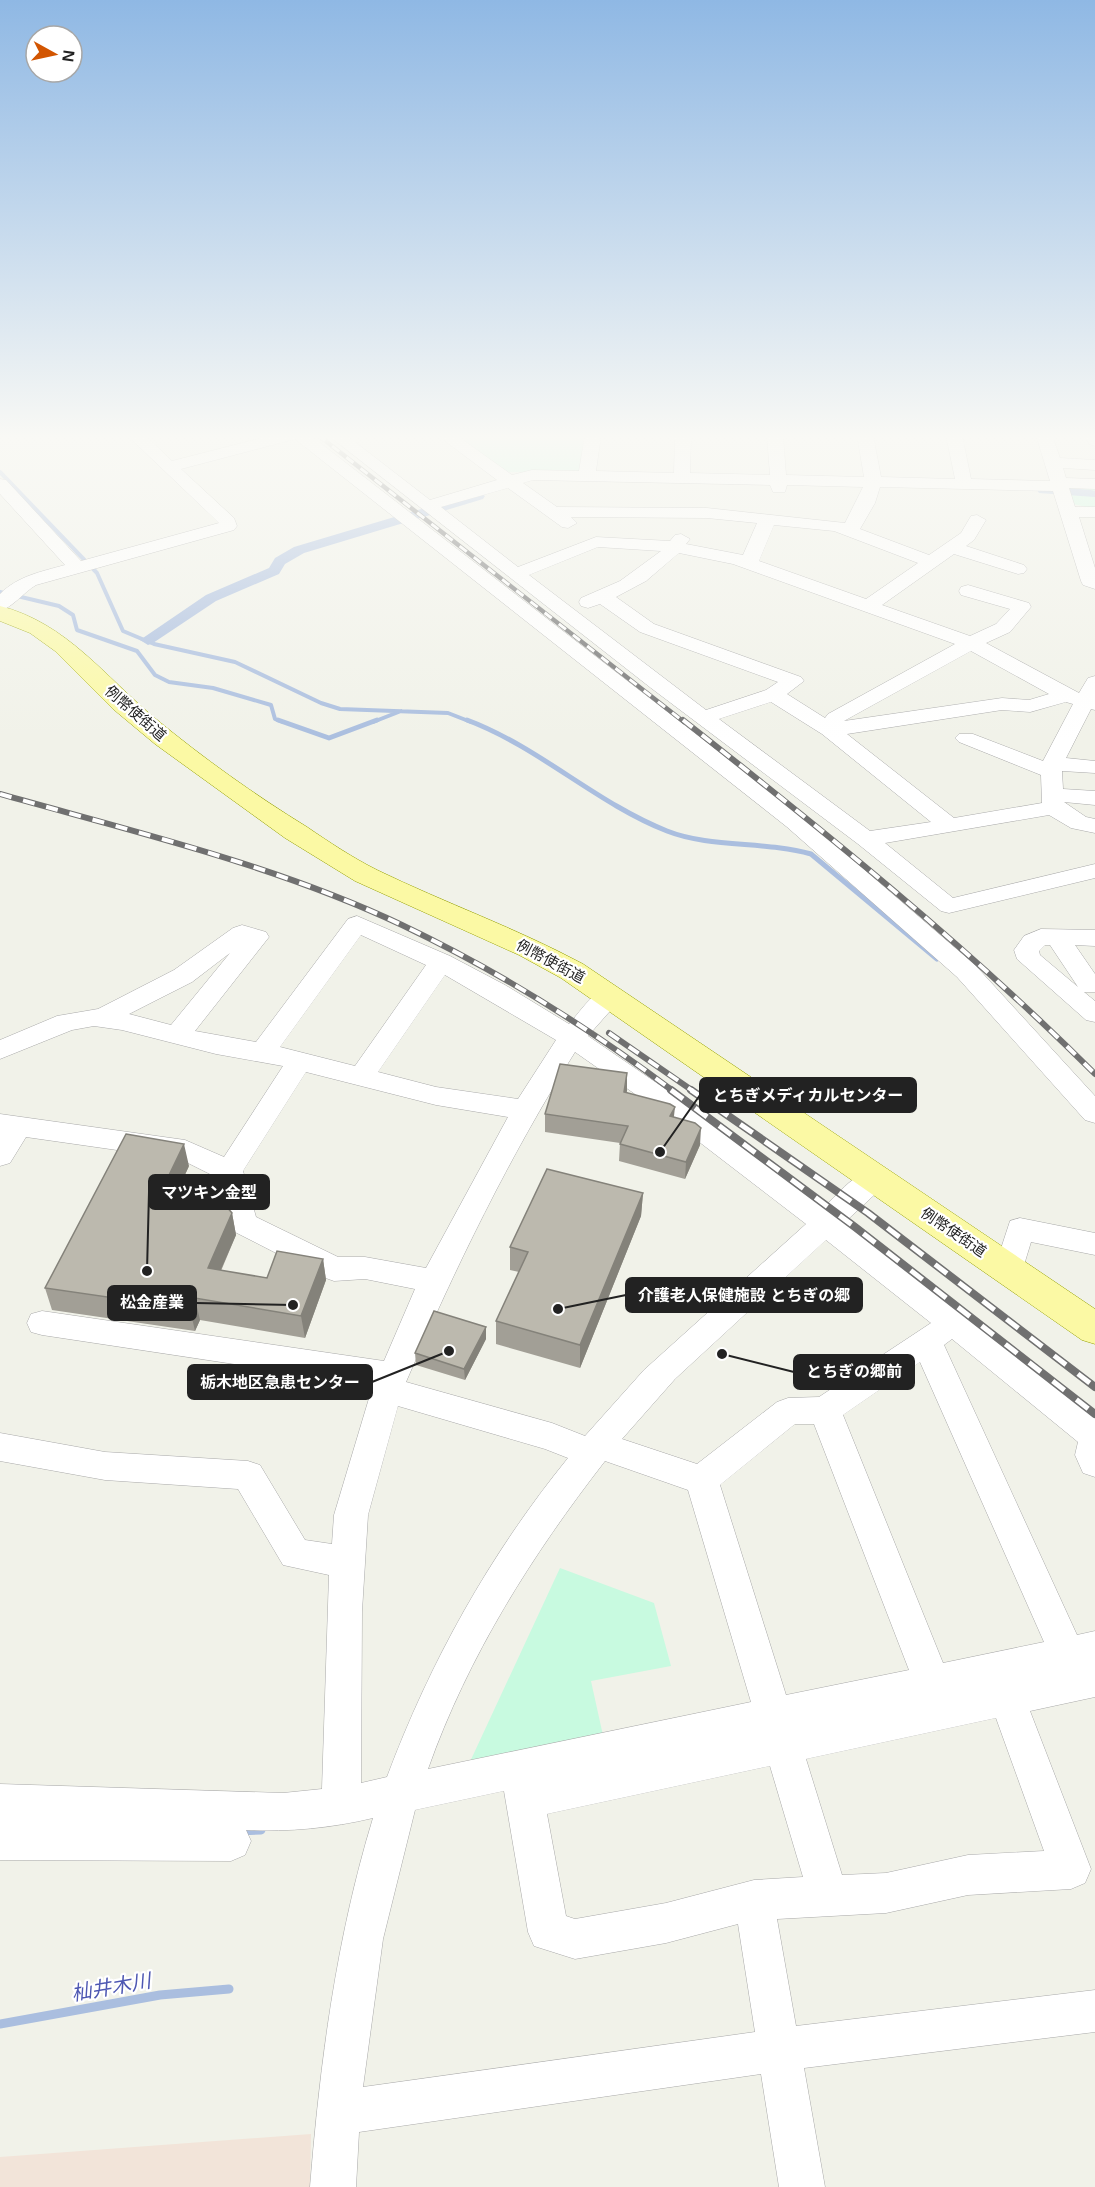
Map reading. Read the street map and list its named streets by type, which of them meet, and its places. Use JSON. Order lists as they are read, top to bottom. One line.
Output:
{"streets":{"main road":["例幣使街道"]},"water":["杣井木川"],"places":["とちぎメディカルセンター","マツキン金型","松金産業","介護老人保健施設 とちぎの郷","栃木地区急患センター","とちぎの郷前"],"north":"right"}
